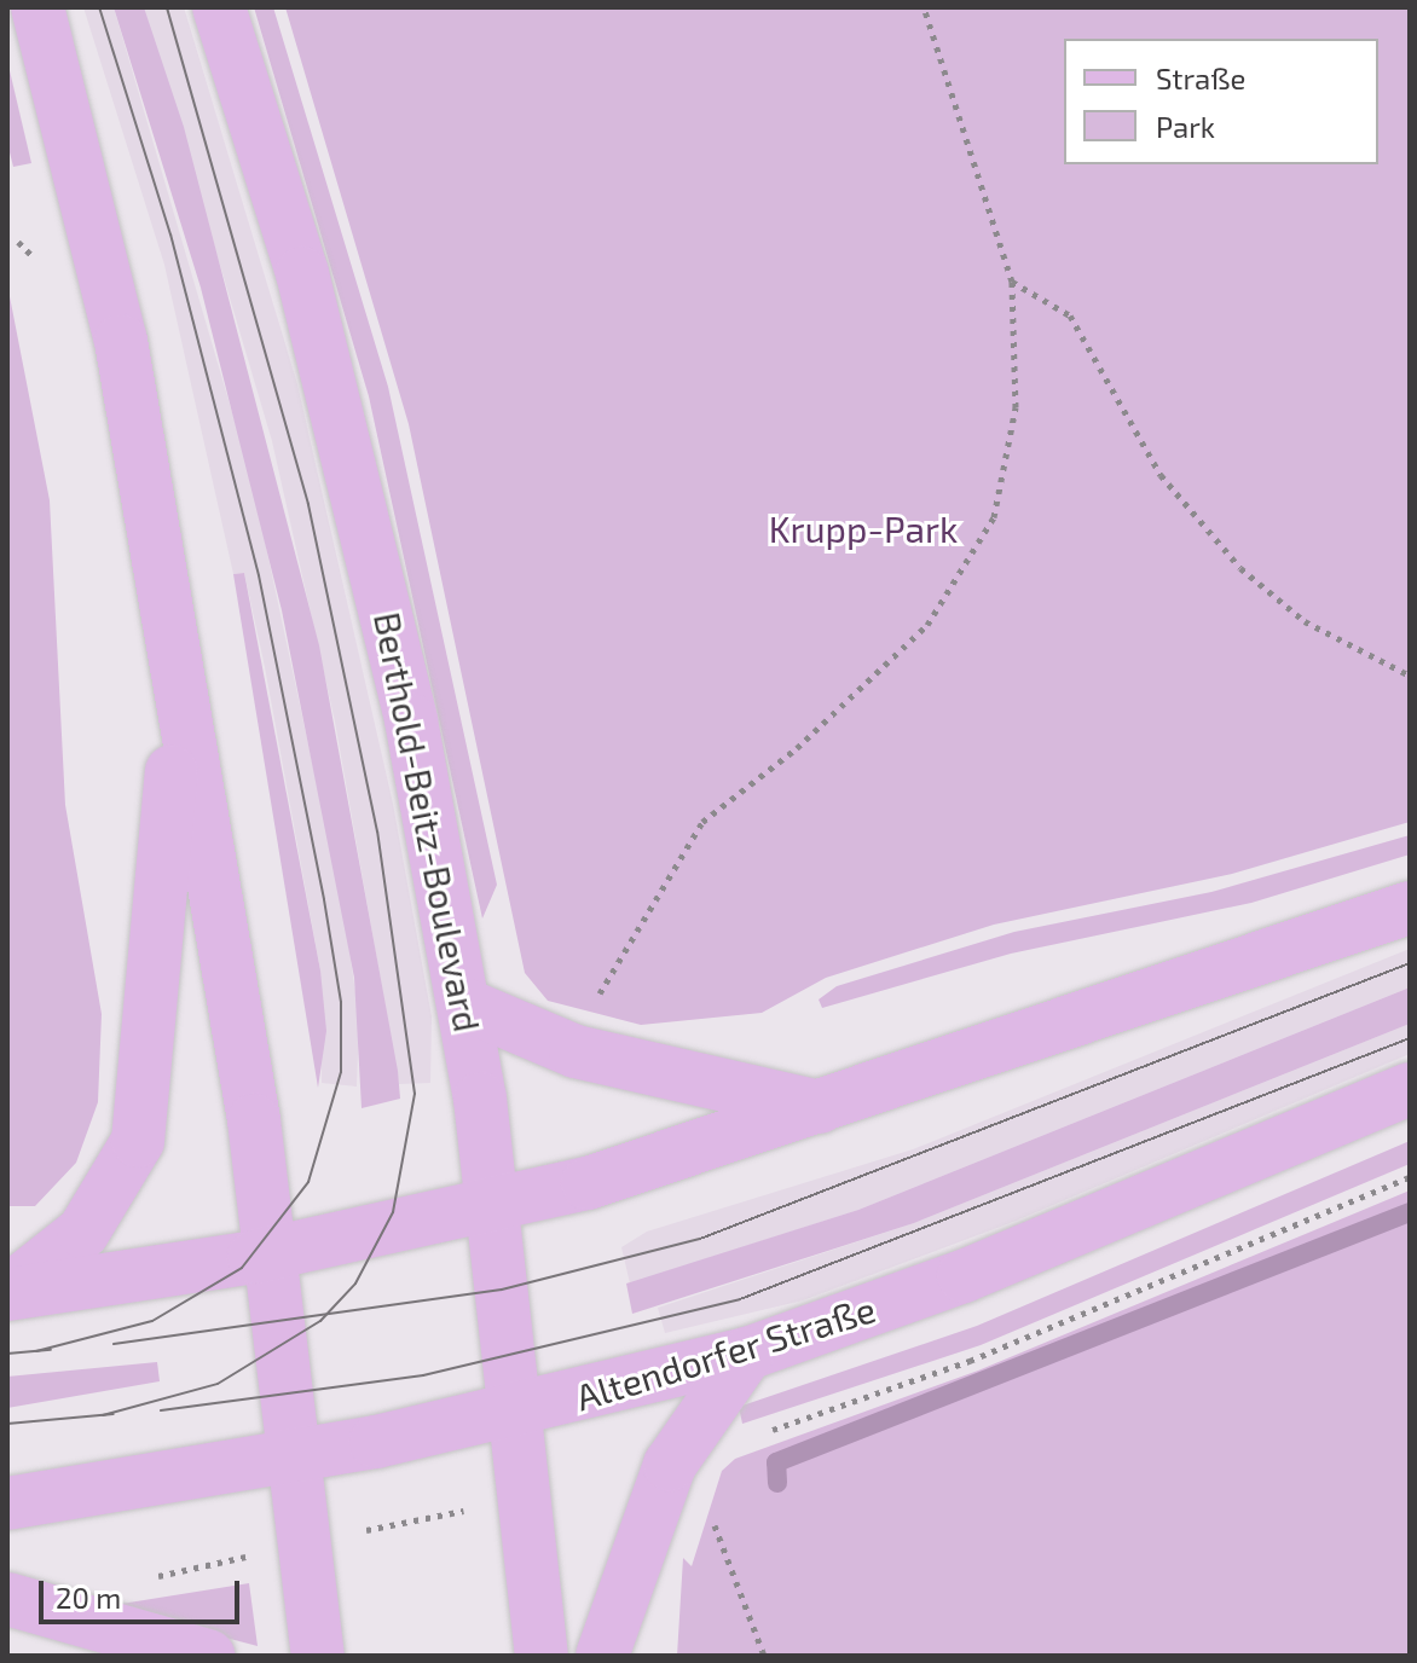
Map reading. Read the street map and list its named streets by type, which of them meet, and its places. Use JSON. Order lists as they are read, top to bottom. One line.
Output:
{"streets":{"main road":["Berthold-Beitz-Boulevard","Altendorfer Straße"]},"crossings":[["Berthold-Beitz-Boulevard","Altendorfer Straße"]],"parks":["Krupp-Park"],"legend":["Straße","Park"],"scale_bar":"20 m"}
